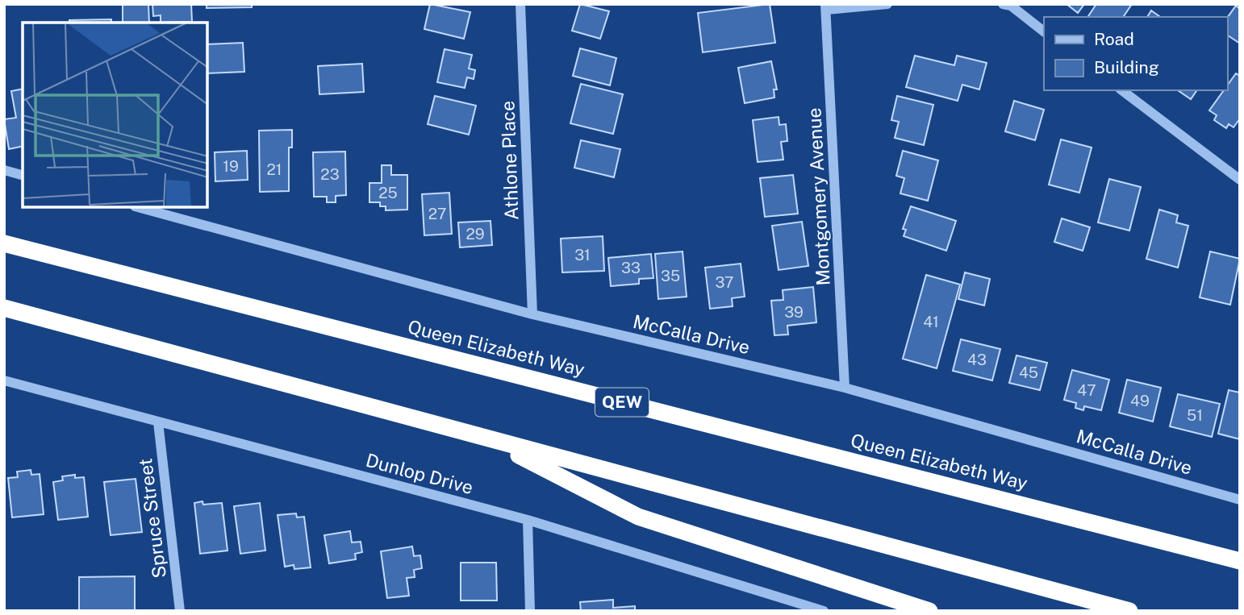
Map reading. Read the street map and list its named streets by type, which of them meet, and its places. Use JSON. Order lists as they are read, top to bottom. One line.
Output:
{"streets":{"highway":["Queen Elizabeth Way","QEW"],"street":["Athlone Place","Montgomery Avenue","McCalla Drive","Dunlop Drive","Spruce Street"]},"crossings":[["Athlone Place","McCalla Drive"],["Montgomery Avenue","McCalla Drive"],["Dunlop Drive","Spruce Street"]],"house_numbers":["19","21","23","25","27","29","31","33","35","37","39","41","43","45","47","49","51"],"legend":["Road","Building"]}
